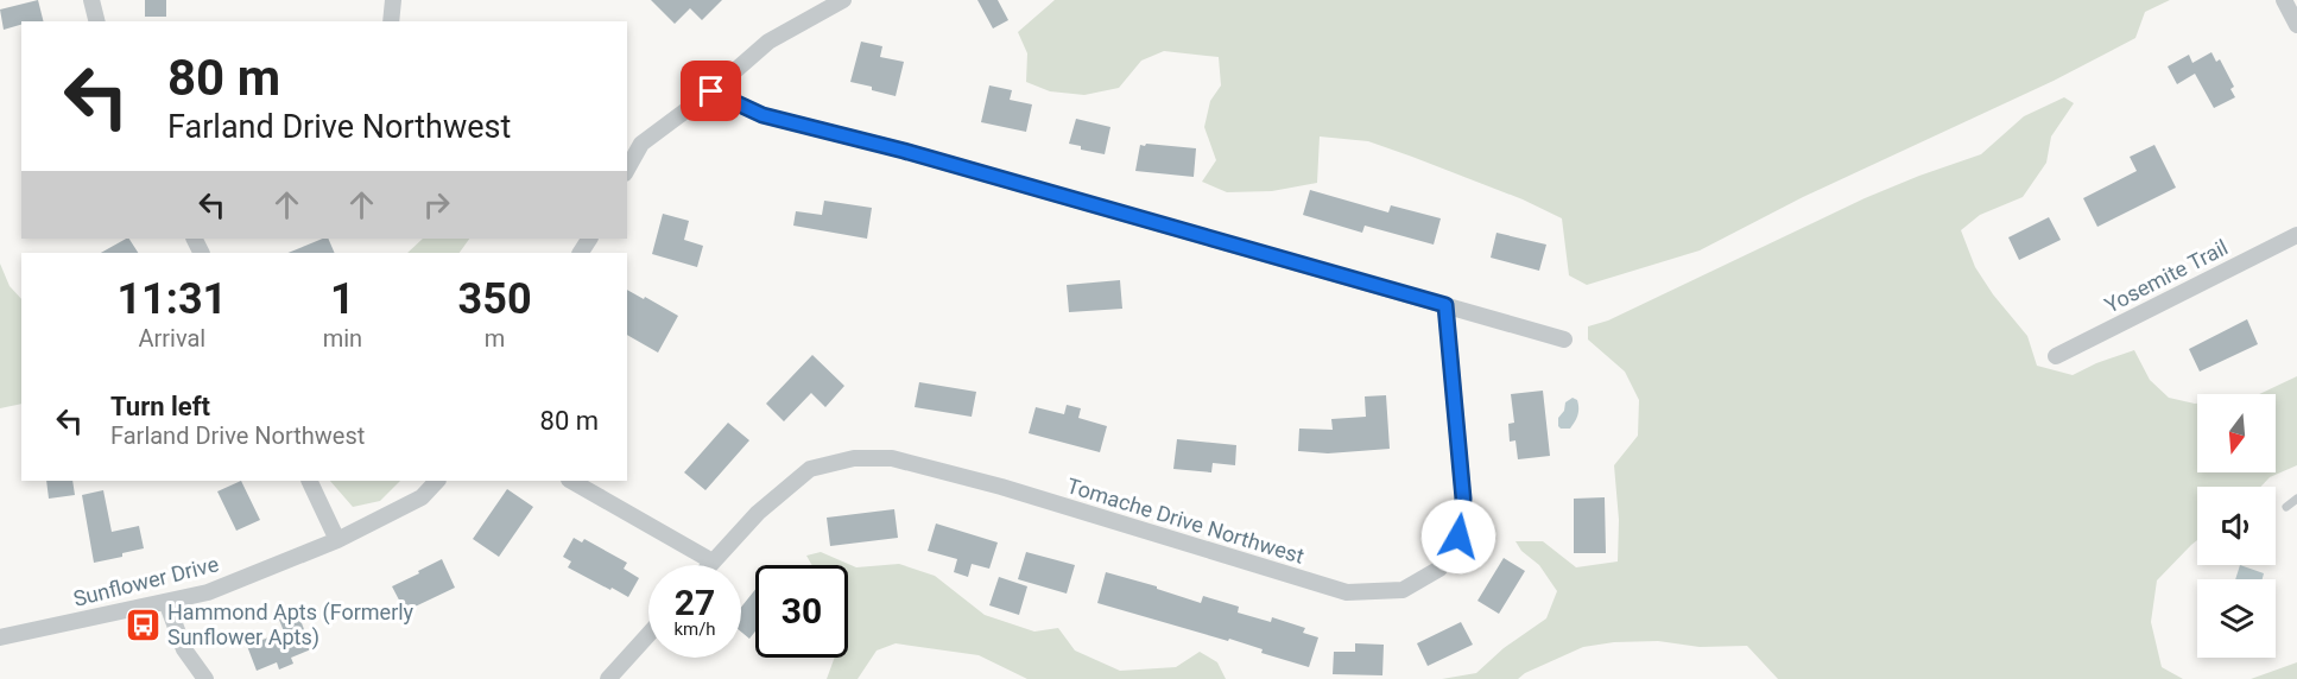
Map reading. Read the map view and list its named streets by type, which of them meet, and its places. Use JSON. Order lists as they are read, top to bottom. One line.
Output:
{"streets":{"street":["Yosemite Trail","Tomache Drive Northwest","Sunflower Drive"]},"places":{"bus stop":["Hammond Apts (Formerly Sunflower Apts)"]},"north":"bottom","page":{"turn":["80 m","Farland Drive Northwest"],"eta":["11:31","Arrival","1","min","350","m"],"list":[{"name":"Turn left","note":"Farland Drive Northwest","value":"80 m"}],"speed":"27 km/h","limit":"30"}}
